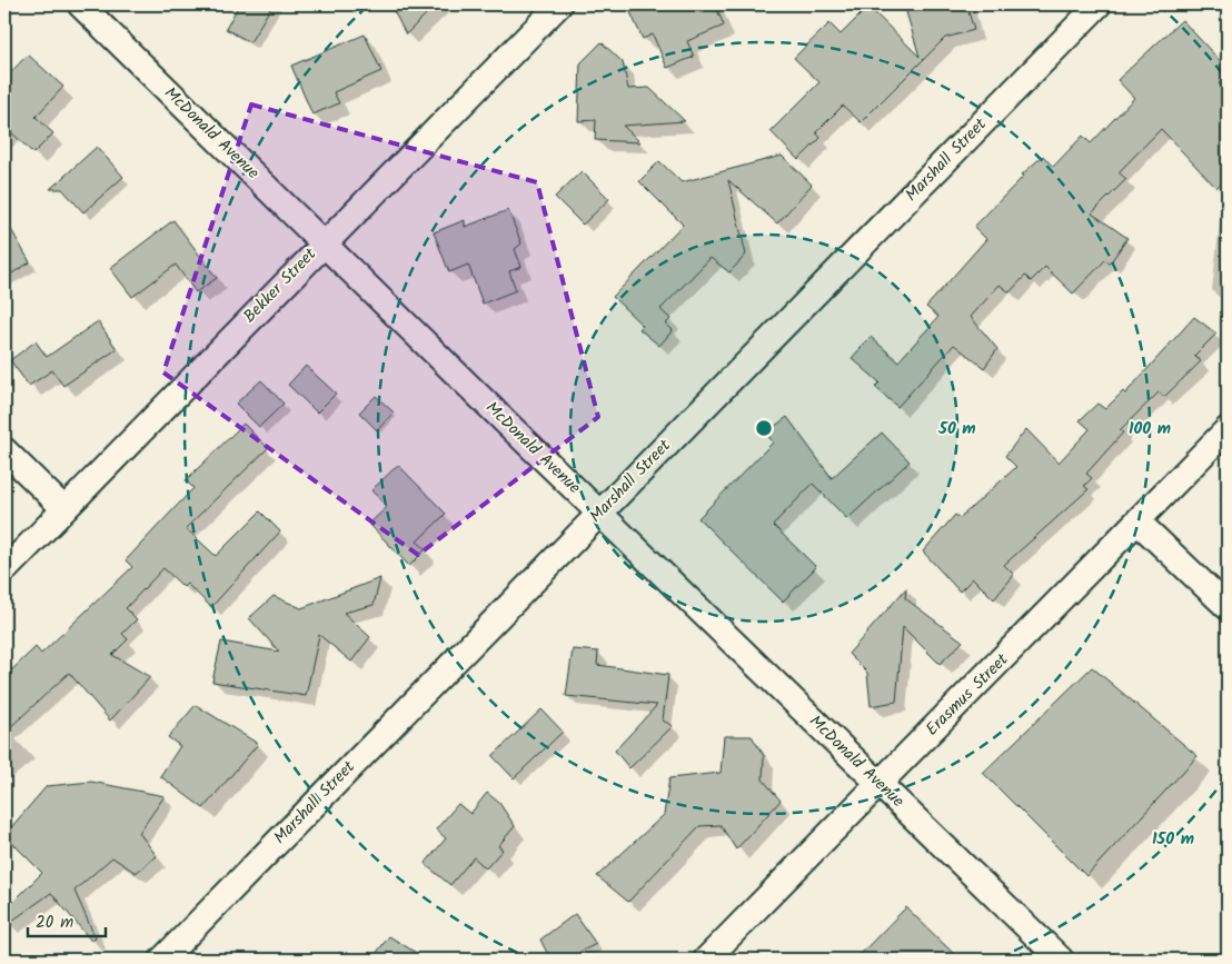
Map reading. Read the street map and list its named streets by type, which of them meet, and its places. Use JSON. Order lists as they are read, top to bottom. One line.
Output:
{"streets":{"street":["McDonald Avenue","Marshall Street","Bekker Street","Erasmus Street"]},"crossings":[["McDonald Avenue","Marshall Street"],["McDonald Avenue","Bekker Street"],["McDonald Avenue","Erasmus Street"]],"scale_bar":"20 m","rings":["50 m","100 m","150 m"]}
